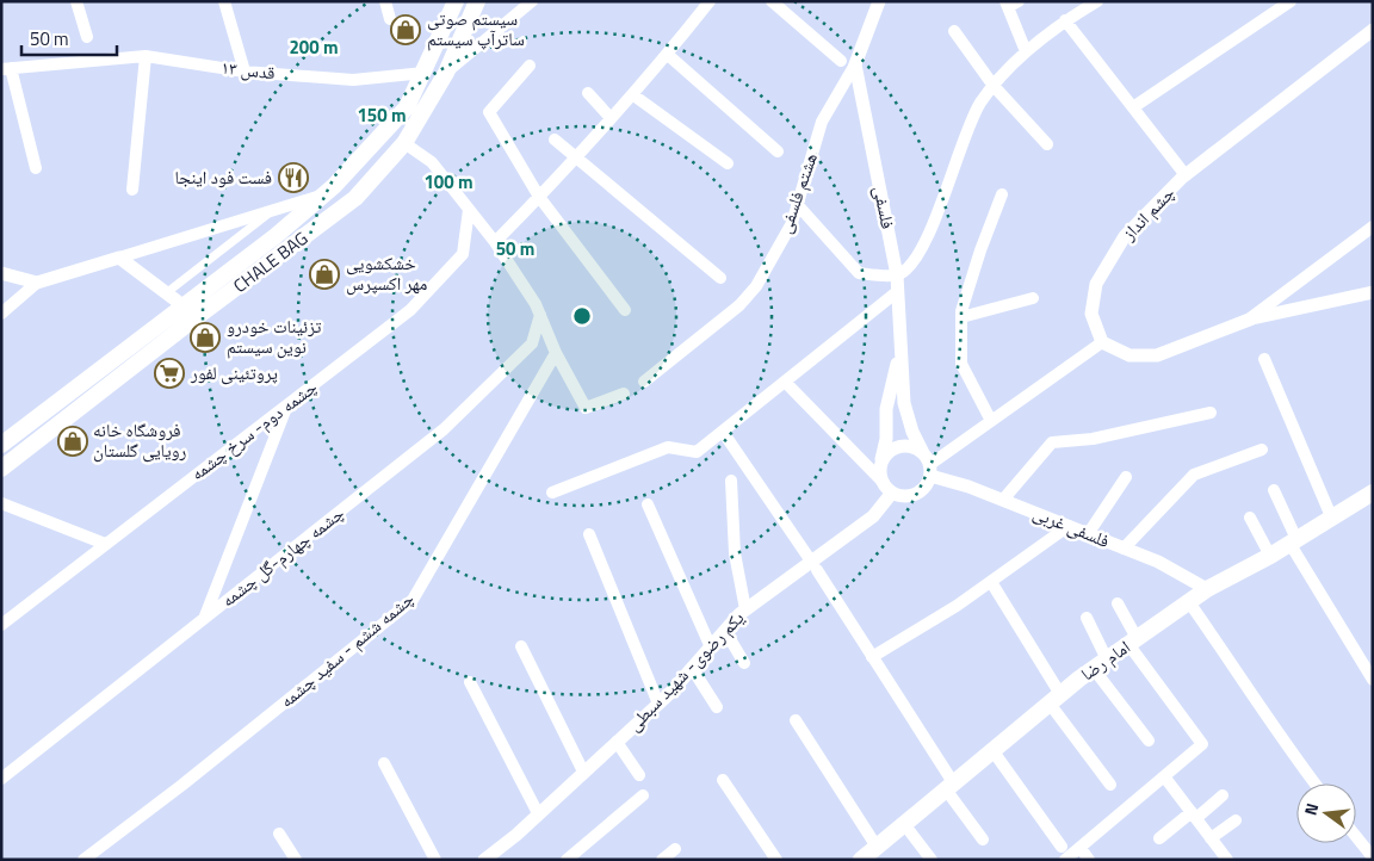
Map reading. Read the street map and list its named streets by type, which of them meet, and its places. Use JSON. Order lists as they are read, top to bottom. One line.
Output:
{"streets":{"main road":["CHALE BAG","امام رضا"],"street":["قدس ۱۳","هشتم فلسفی","فلسفی","چشم انداز","چشمه دوم- سرخ چشمه","فلسفی غربی","چشمه چهارم-گل چشمه","چشمه ششم - سفید چشمه","یکم رضوی- شهید سبطی"]},"crossings":[["قدس ۱۳","CHALE BAG"],["هشتم فلسفی","فلسفی"],["فلسفی غربی","امام رضا"],["فلسفی غربی","یکم رضوی- شهید سبطی"]],"places":{"shop":["سیستم صوتی ساترآپ سیستم","خشکشویی مهر اکسپرس","تزئینات خودرو نوین سیستم","فروشگاه خانه رویایی گلستان"],"restaurant":["فست فود اينجا"],"supermarket":["پروتئینی لفور"]},"scale_bar":"50 m","north":"left","rings":["200 m","150 m","100 m","50 m"]}
